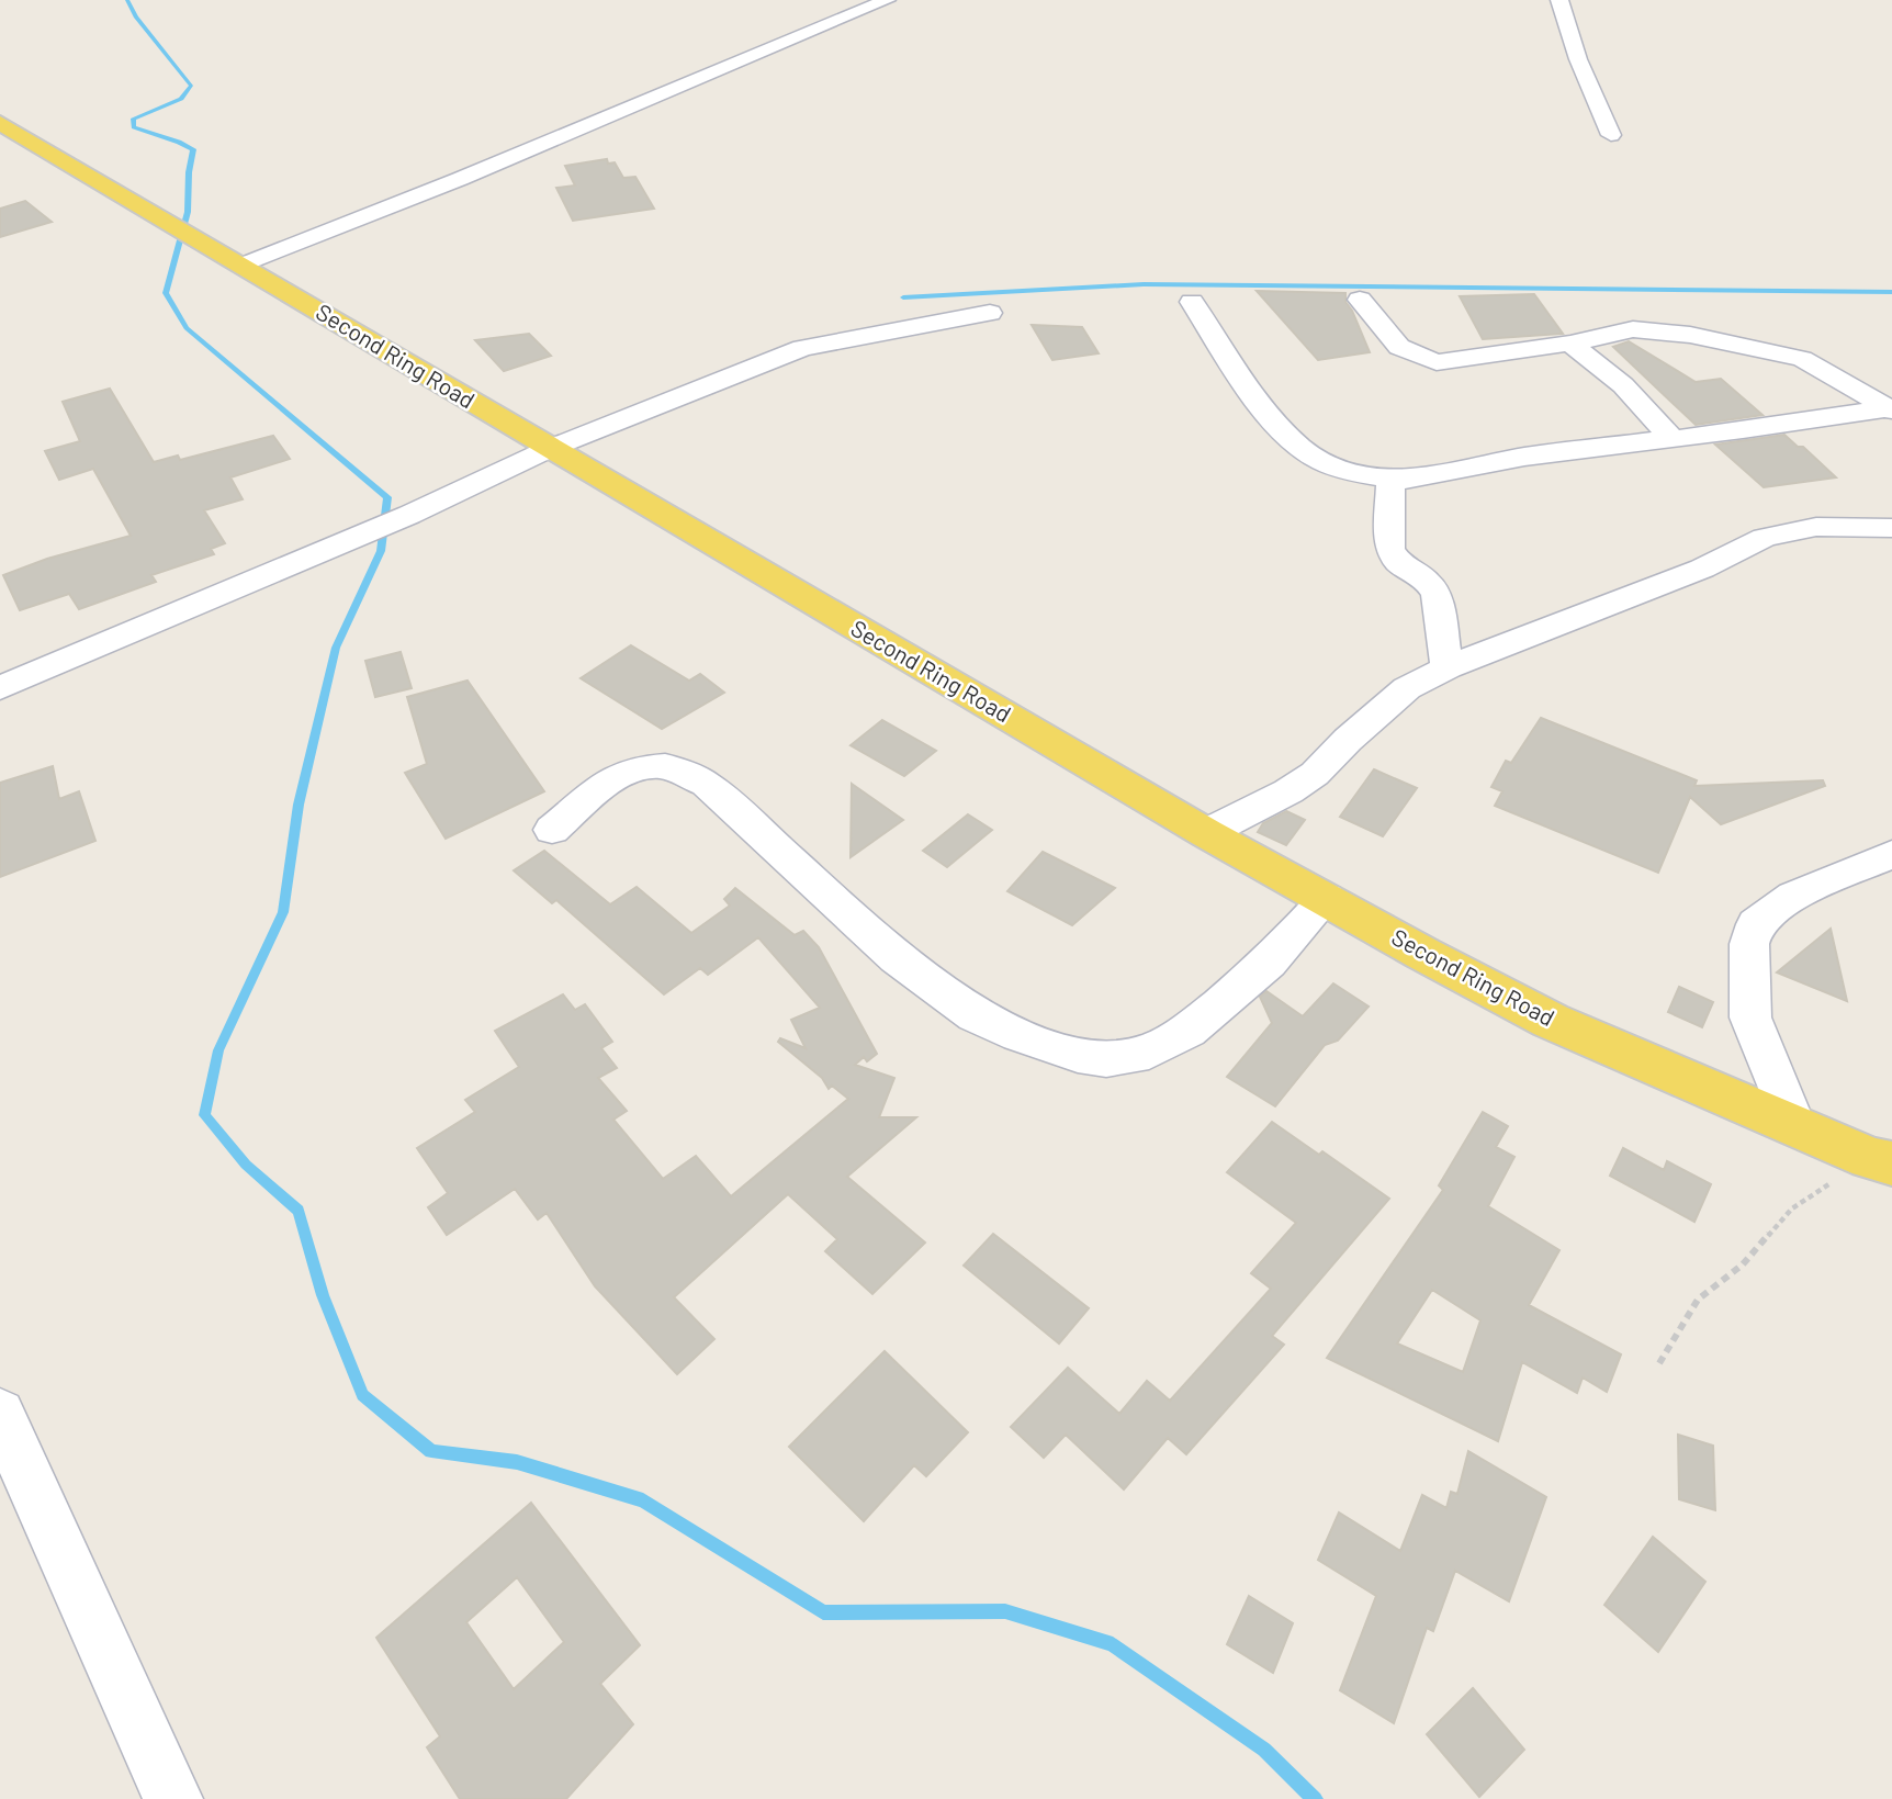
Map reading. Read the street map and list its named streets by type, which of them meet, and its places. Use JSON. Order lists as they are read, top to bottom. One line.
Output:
{"streets":{"main road":["Second Ring Road"]}}
